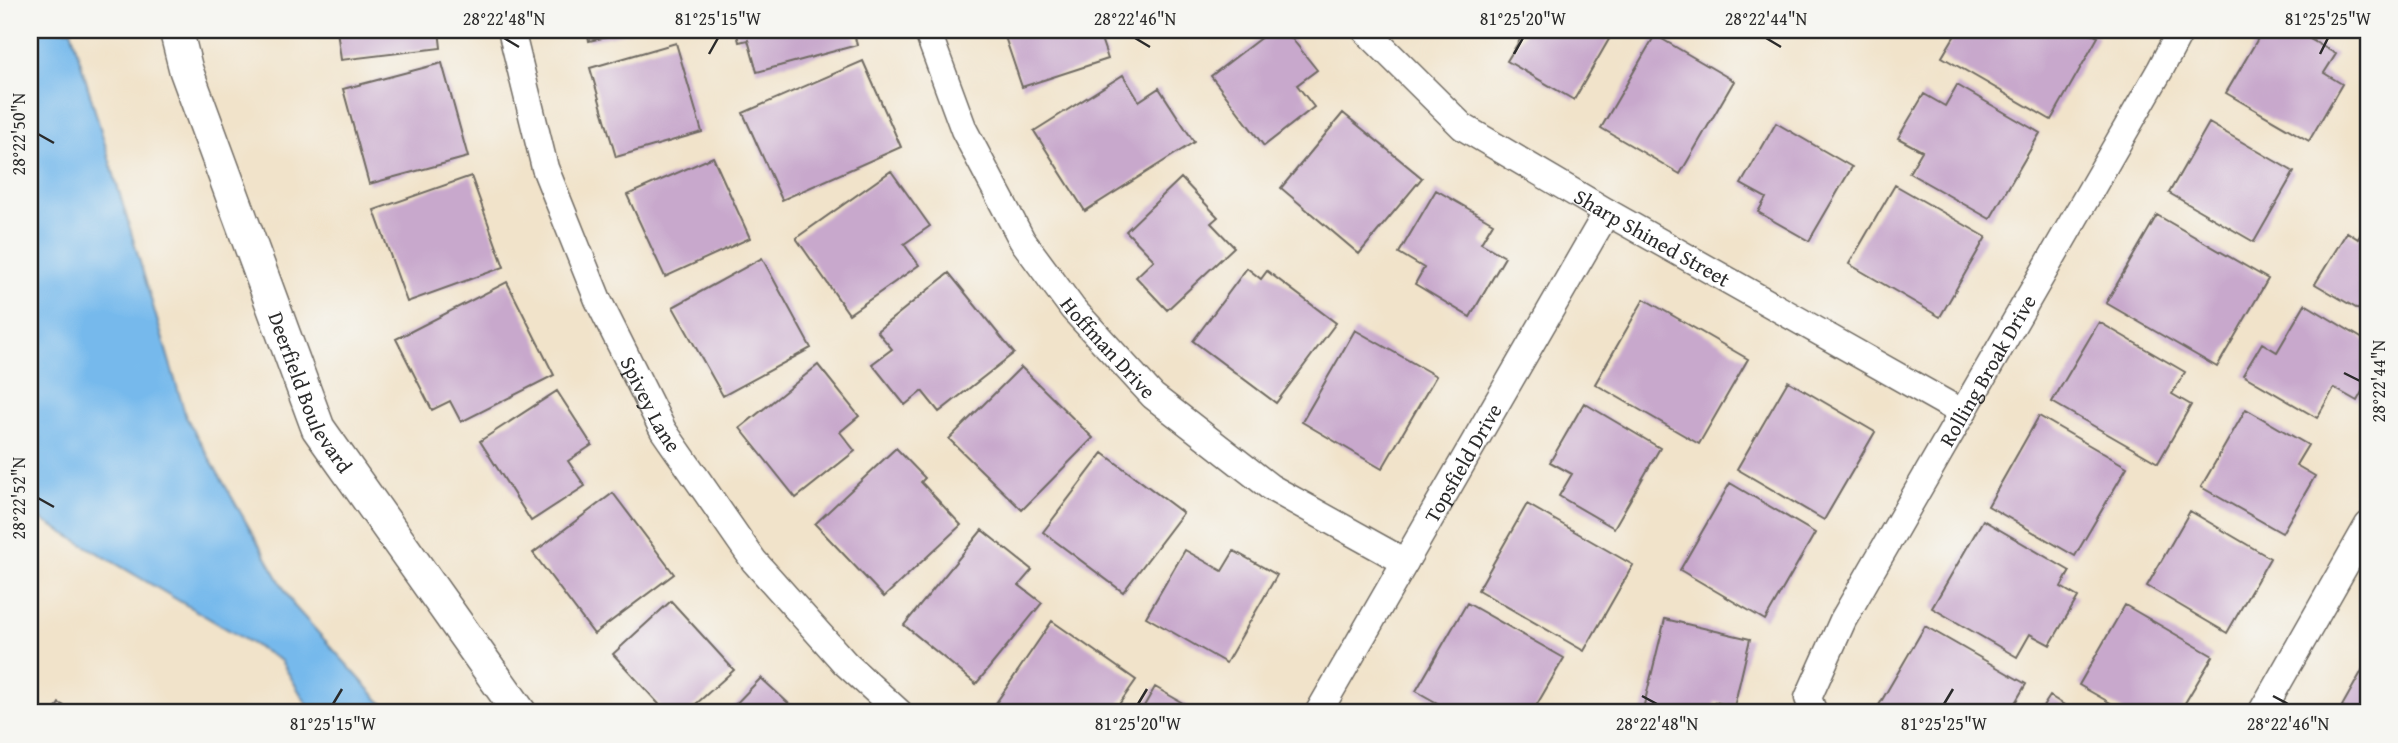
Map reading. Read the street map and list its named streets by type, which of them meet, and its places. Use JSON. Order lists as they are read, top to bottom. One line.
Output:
{"streets":{"street":["Sharp Shined Street","Hoffman Drive","Rolling Broak Drive","Deerfield Boulevard","Spivey Lane","Topsfield Drive"]},"crossings":[["Sharp Shined Street","Rolling Broak Drive"],["Sharp Shined Street","Topsfield Drive"],["Hoffman Drive","Topsfield Drive"]],"coordinates":["28°22'48\"N","81°25'15\"W","28°22'46\"N","81°25'20\"W","28°22'44\"N","81°25'25\"W","28°22'50\"N","28°22'52\"N"]}
